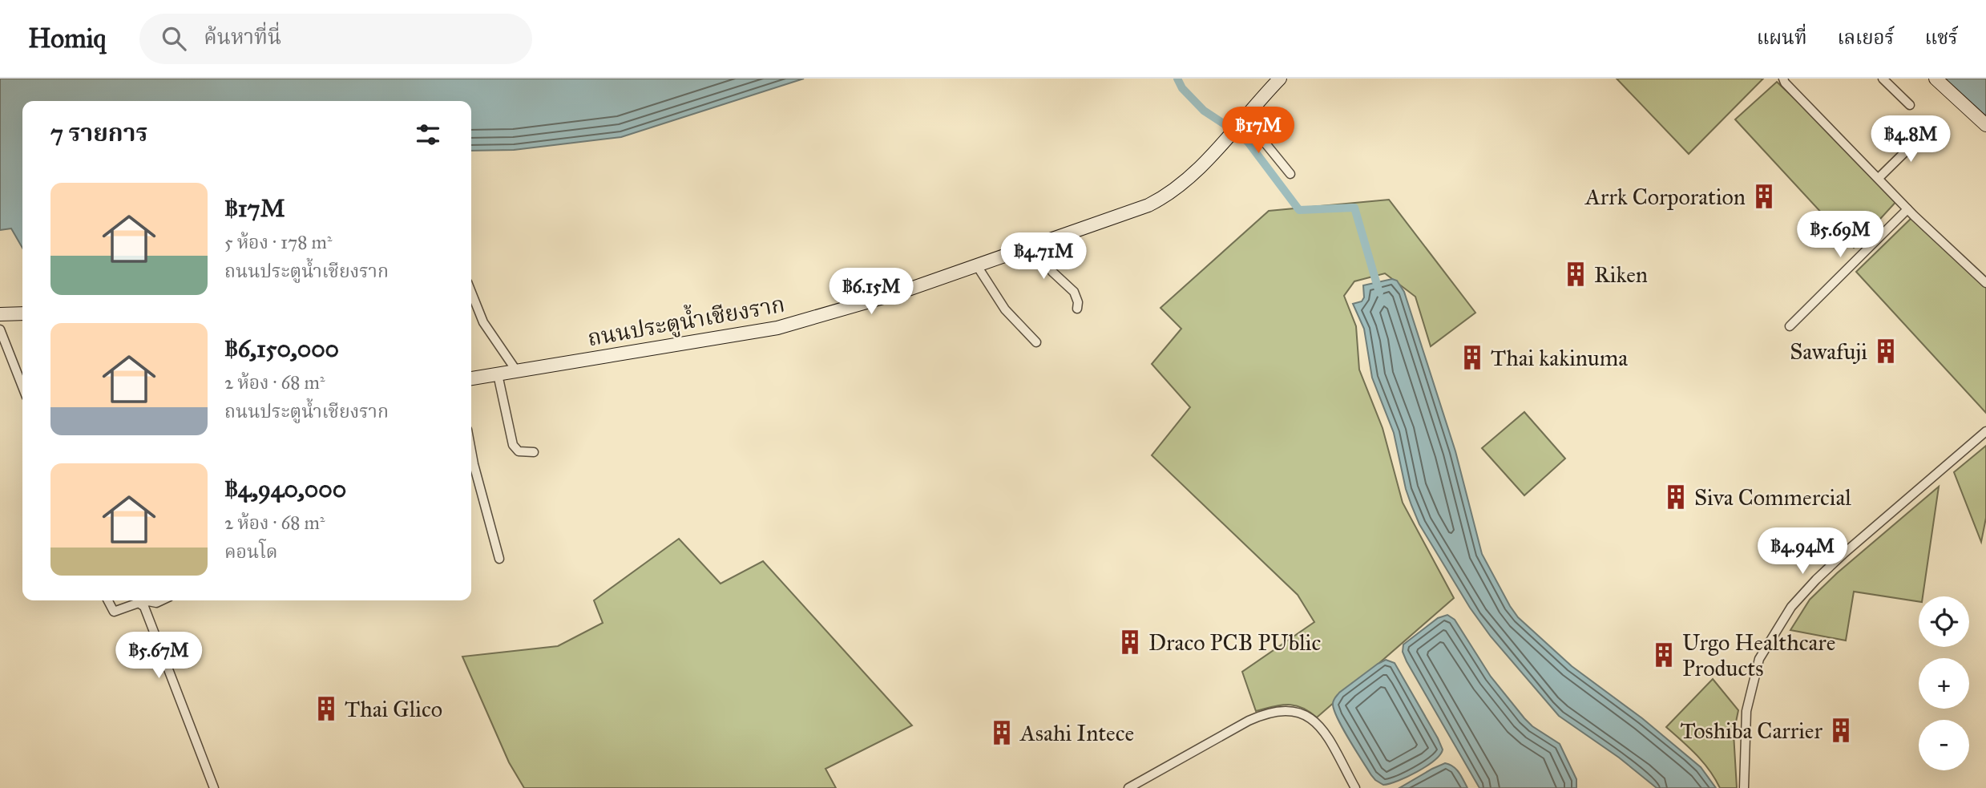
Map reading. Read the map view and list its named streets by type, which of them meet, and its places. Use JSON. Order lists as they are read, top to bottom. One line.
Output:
{"streets":{"street":["ถนนประตูน้ำเชียงราก"]},"places":{"building":["Arrk Corporation","Riken","Sawafuji","Thai kakinuma","Siva Commercial","Draco PCB PUblic","Urgo Healthcare Products","Thai Glico","Toshiba Carrier","Asahi Intece"]},"page":{"header":"Homiq","search":"ค้นหาที่นี่","nav":["แผนที่","เลเยอร์","แชร์"],"heading":"7 รายการ","price":["฿17M","฿4.8M","฿5.69M","฿4.71M","฿6.15M","฿4.94M","฿5.67M"],"list":[{"name":"฿17M","note":"5 ห้อง · 178 m² · ถนนประตูน้ำเชียงราก"},{"name":"฿6,150,000","note":"2 ห้อง · 68 m² · ถนนประตูน้ำเชียงราก"},{"name":"฿4,940,000","note":"2 ห้อง · 68 m² · คอนโด"}],"map_buttons":["+","−"]}}
